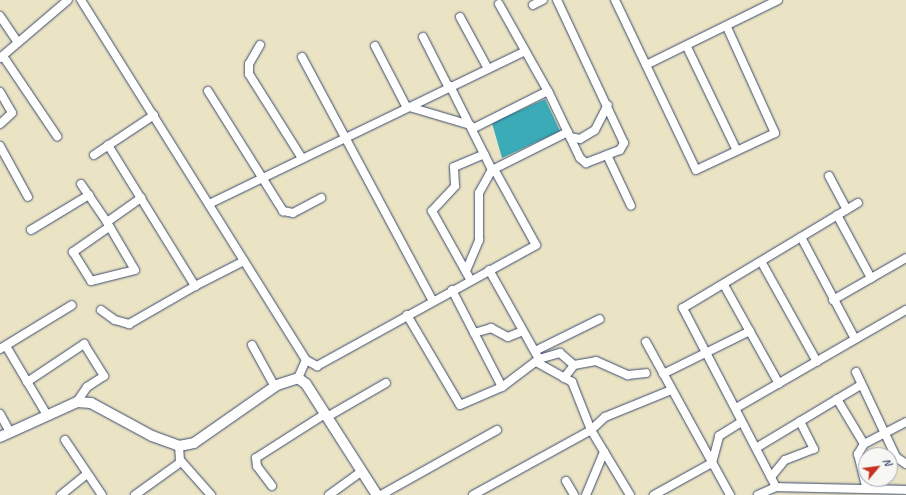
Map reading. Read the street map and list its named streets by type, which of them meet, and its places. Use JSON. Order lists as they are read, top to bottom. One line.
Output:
{"north":"top right"}
